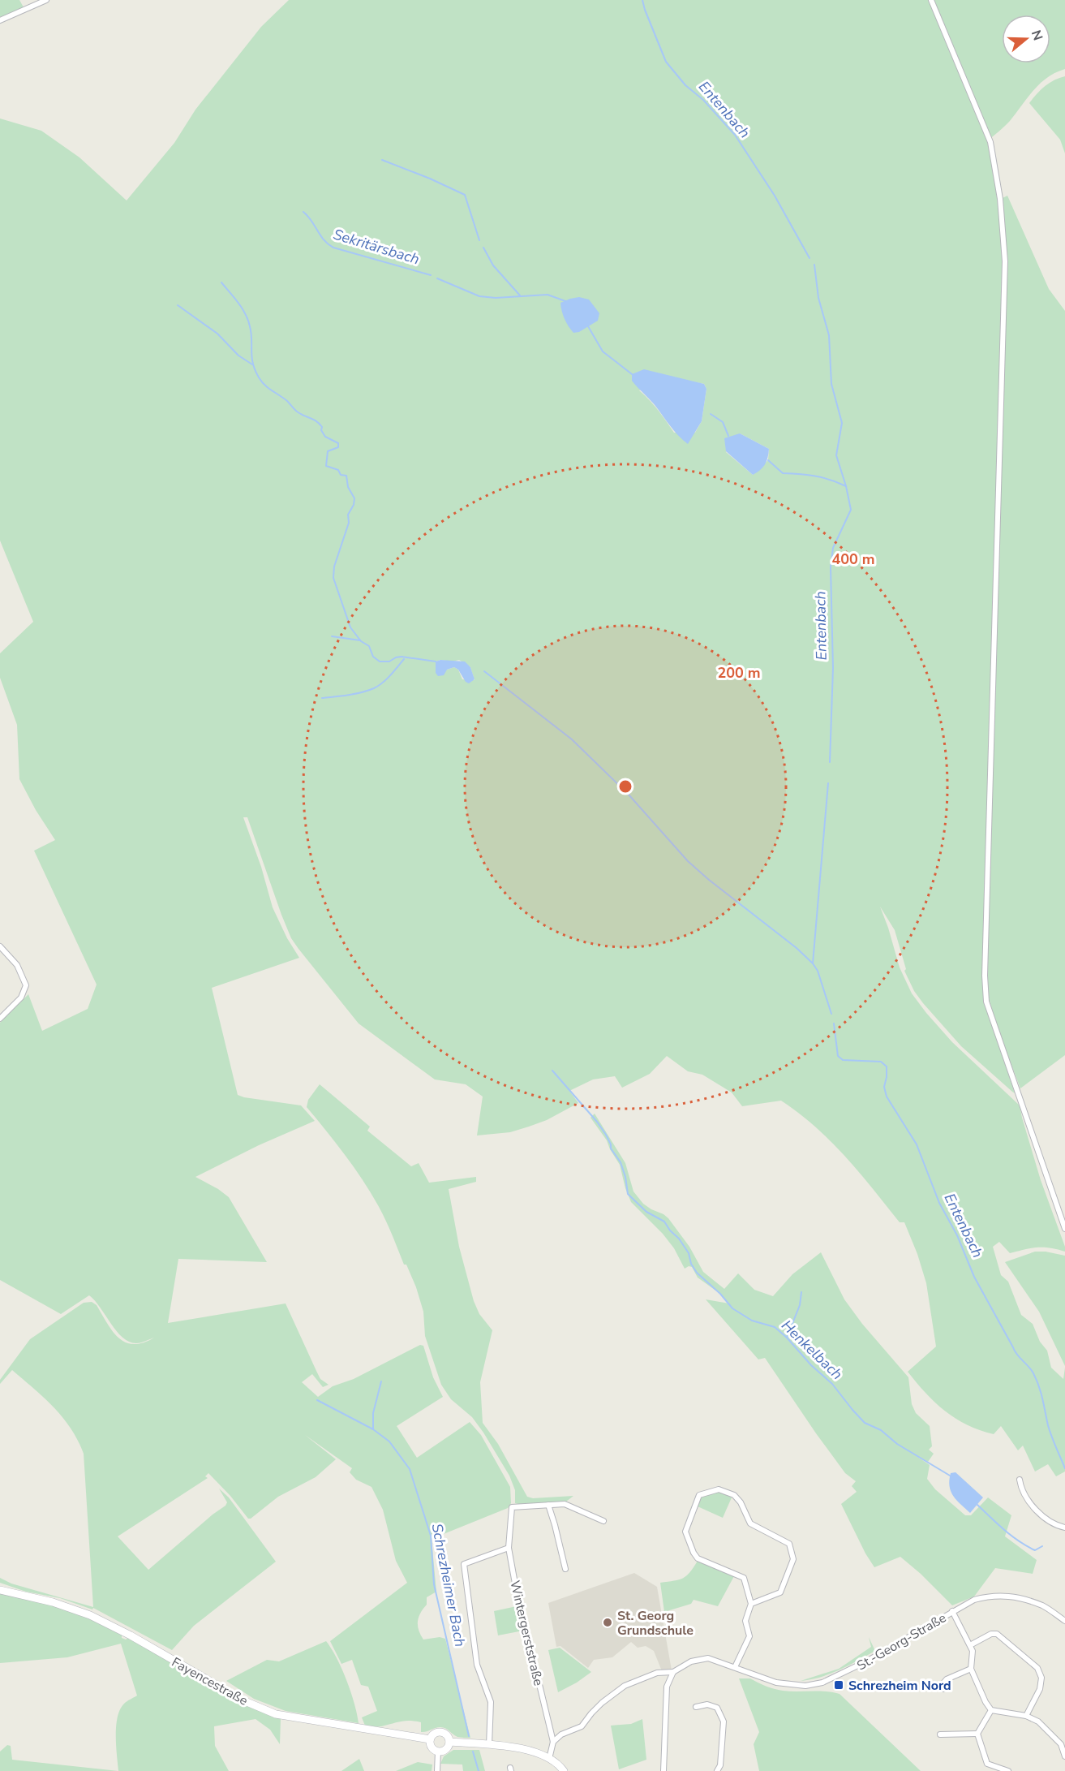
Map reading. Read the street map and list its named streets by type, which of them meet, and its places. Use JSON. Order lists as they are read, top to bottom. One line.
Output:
{"streets":{"street":["Wintergerststraße","St.-Georg-Straße","Fayencestraße"]},"crossings":[["Wintergerststraße","St.-Georg-Straße"],["Wintergerststraße","Fayencestraße"]],"water":["Entenbach","Sekritärsbach","Henkelbach","Schrezheimer Bach"],"places":{"other":["St. Georg Grundschule"],"transit":["Schrezheim Nord"]},"north":"right","rings":["400 m","200 m"]}
